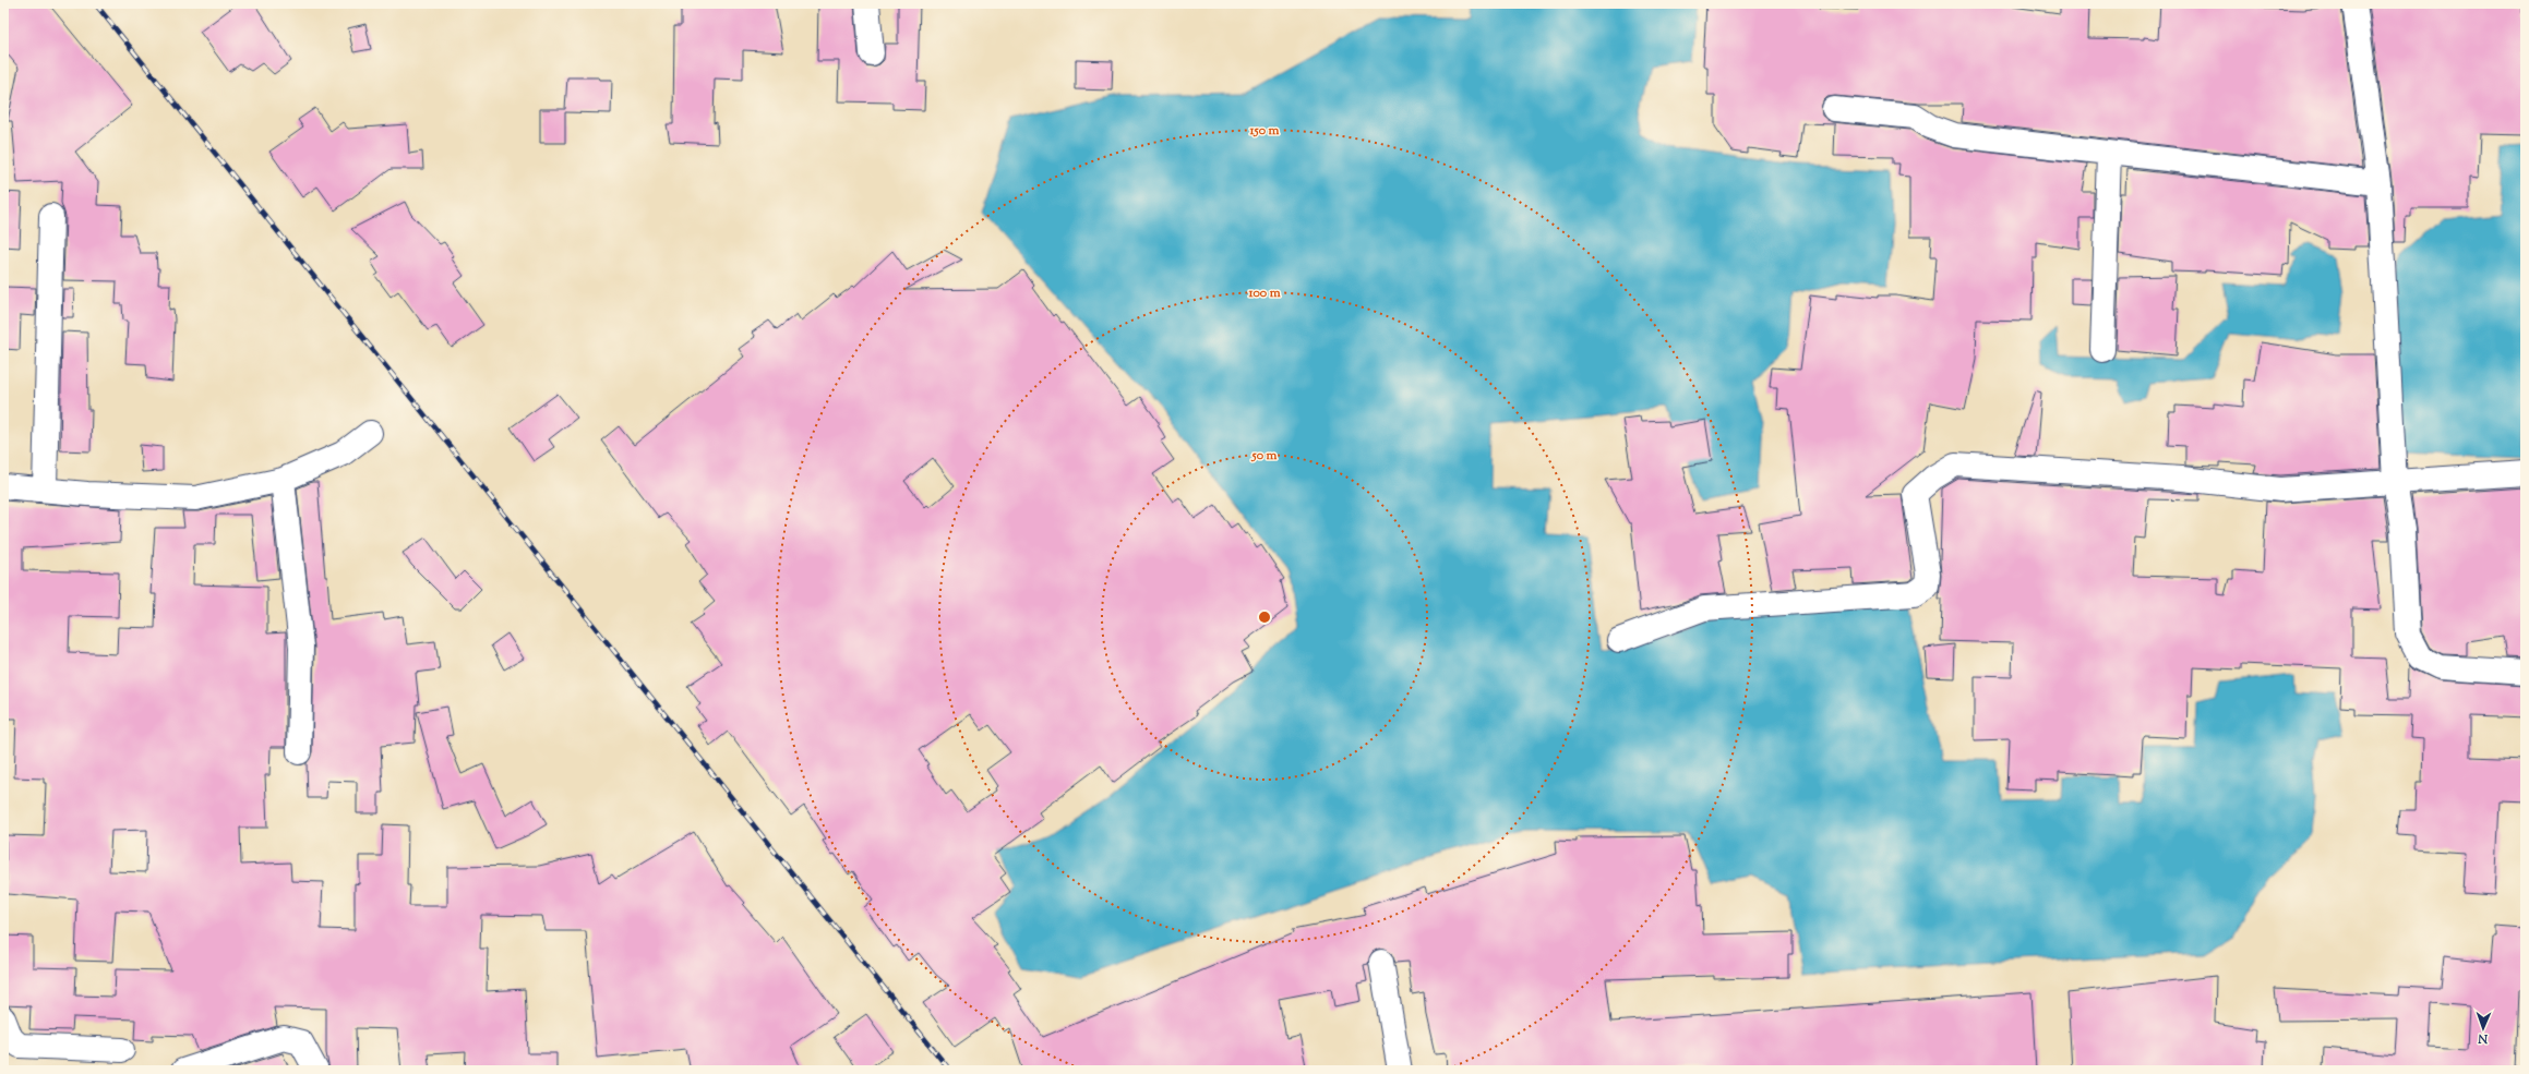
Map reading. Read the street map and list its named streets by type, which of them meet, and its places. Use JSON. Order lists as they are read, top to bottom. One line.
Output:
{"north":"bottom","rings":["150 m","100 m","50 m"]}
